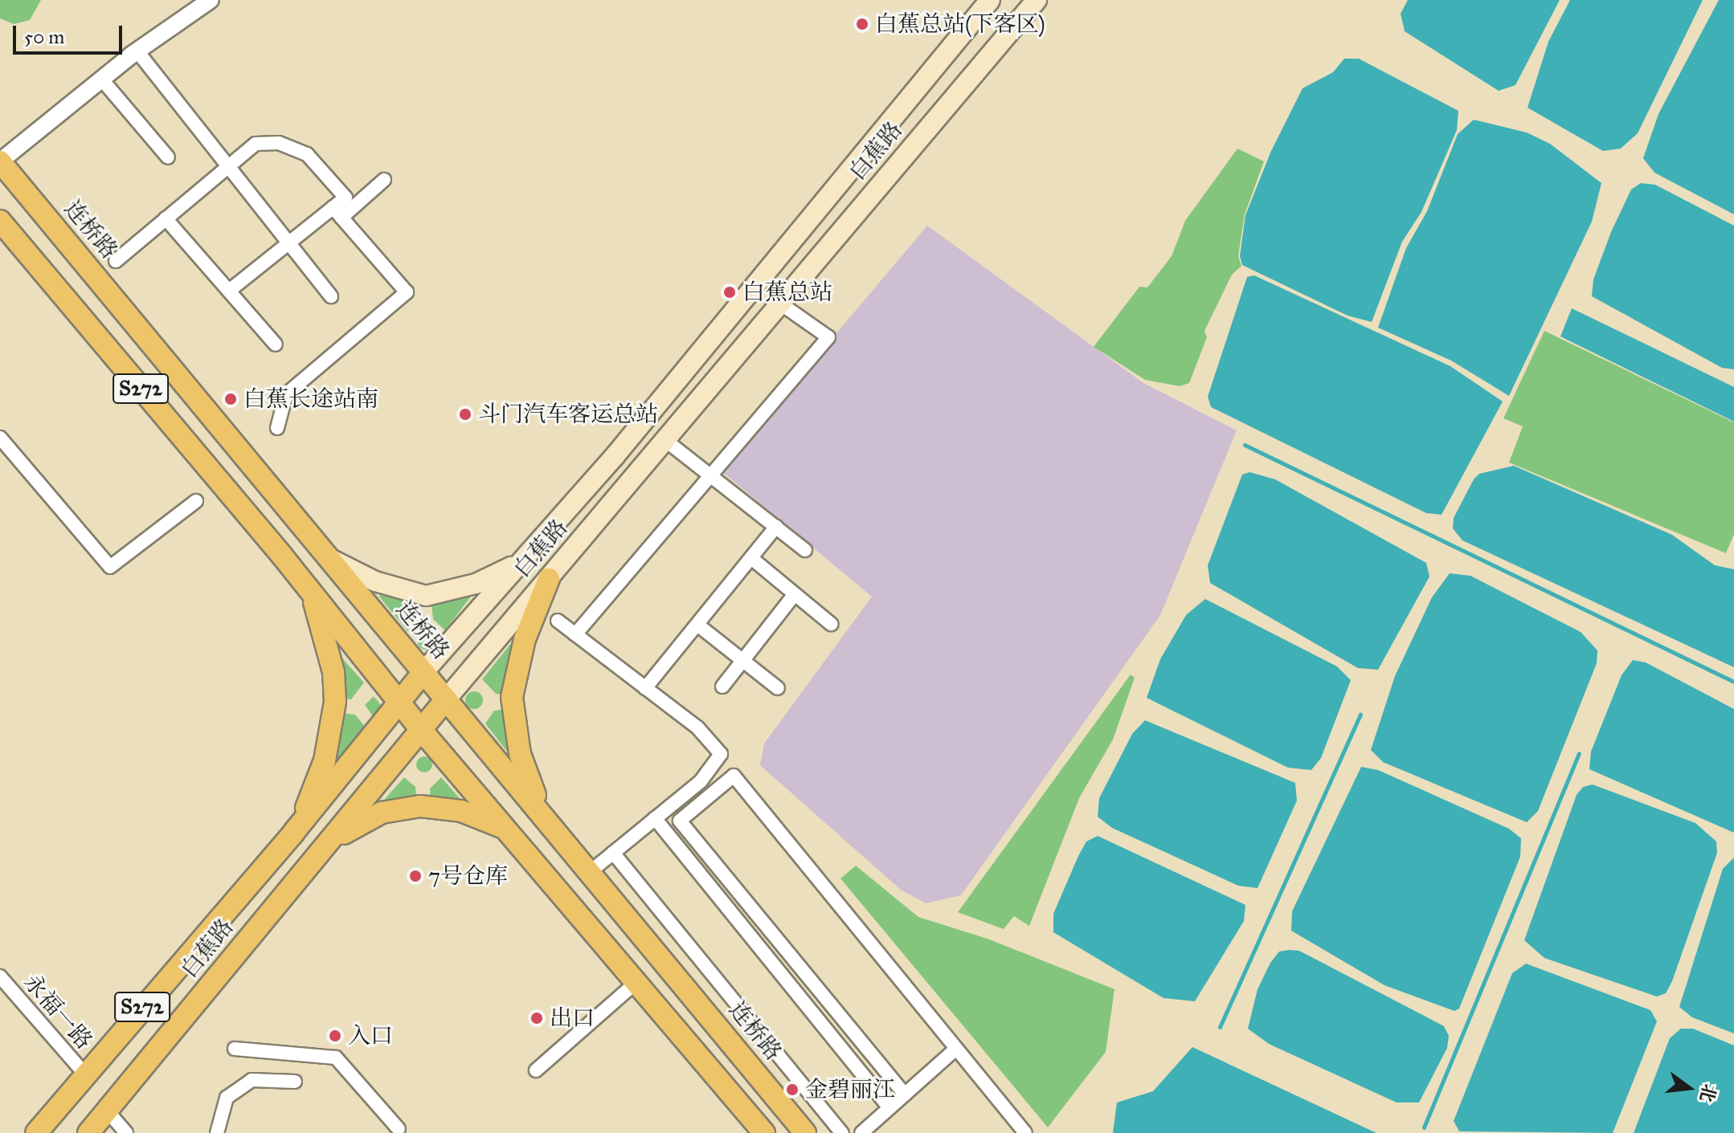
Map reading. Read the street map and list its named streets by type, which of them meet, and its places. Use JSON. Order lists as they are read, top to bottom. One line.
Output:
{"streets":{"main road":["白蕉路","连桥路","S272"],"street":["永福一路"]},"crossings":[["白蕉路","连桥路"],["白蕉路","S272"],["白蕉路","永福一路"],["连桥路","S272"]],"places":["白蕉总站(下客区)","白蕉总站","白蕉长途站南","斗门汽车客运总站","7号仓库","出口","入口","金碧丽江"],"scale_bar":"50 m","north":"right"}
